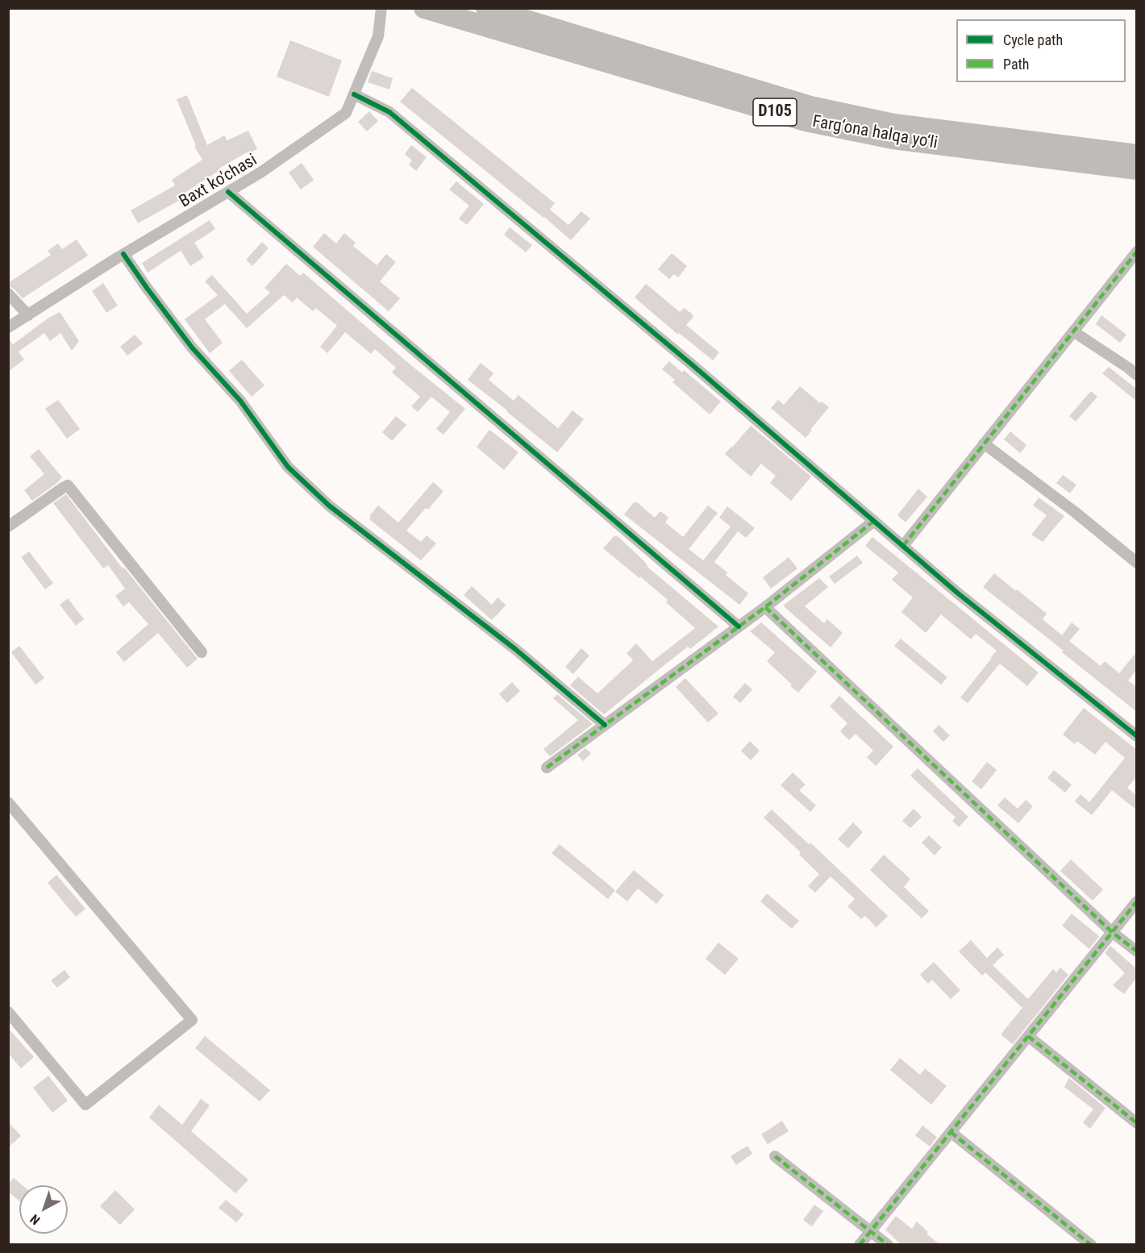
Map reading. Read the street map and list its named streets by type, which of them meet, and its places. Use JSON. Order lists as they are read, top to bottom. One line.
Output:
{"streets":{"highway":["D105","Farg‘ona halqa yo‘li"],"street":["Baxt ko'chasi"]},"legend":["Cycle path","Path"],"north":"bottom left"}
